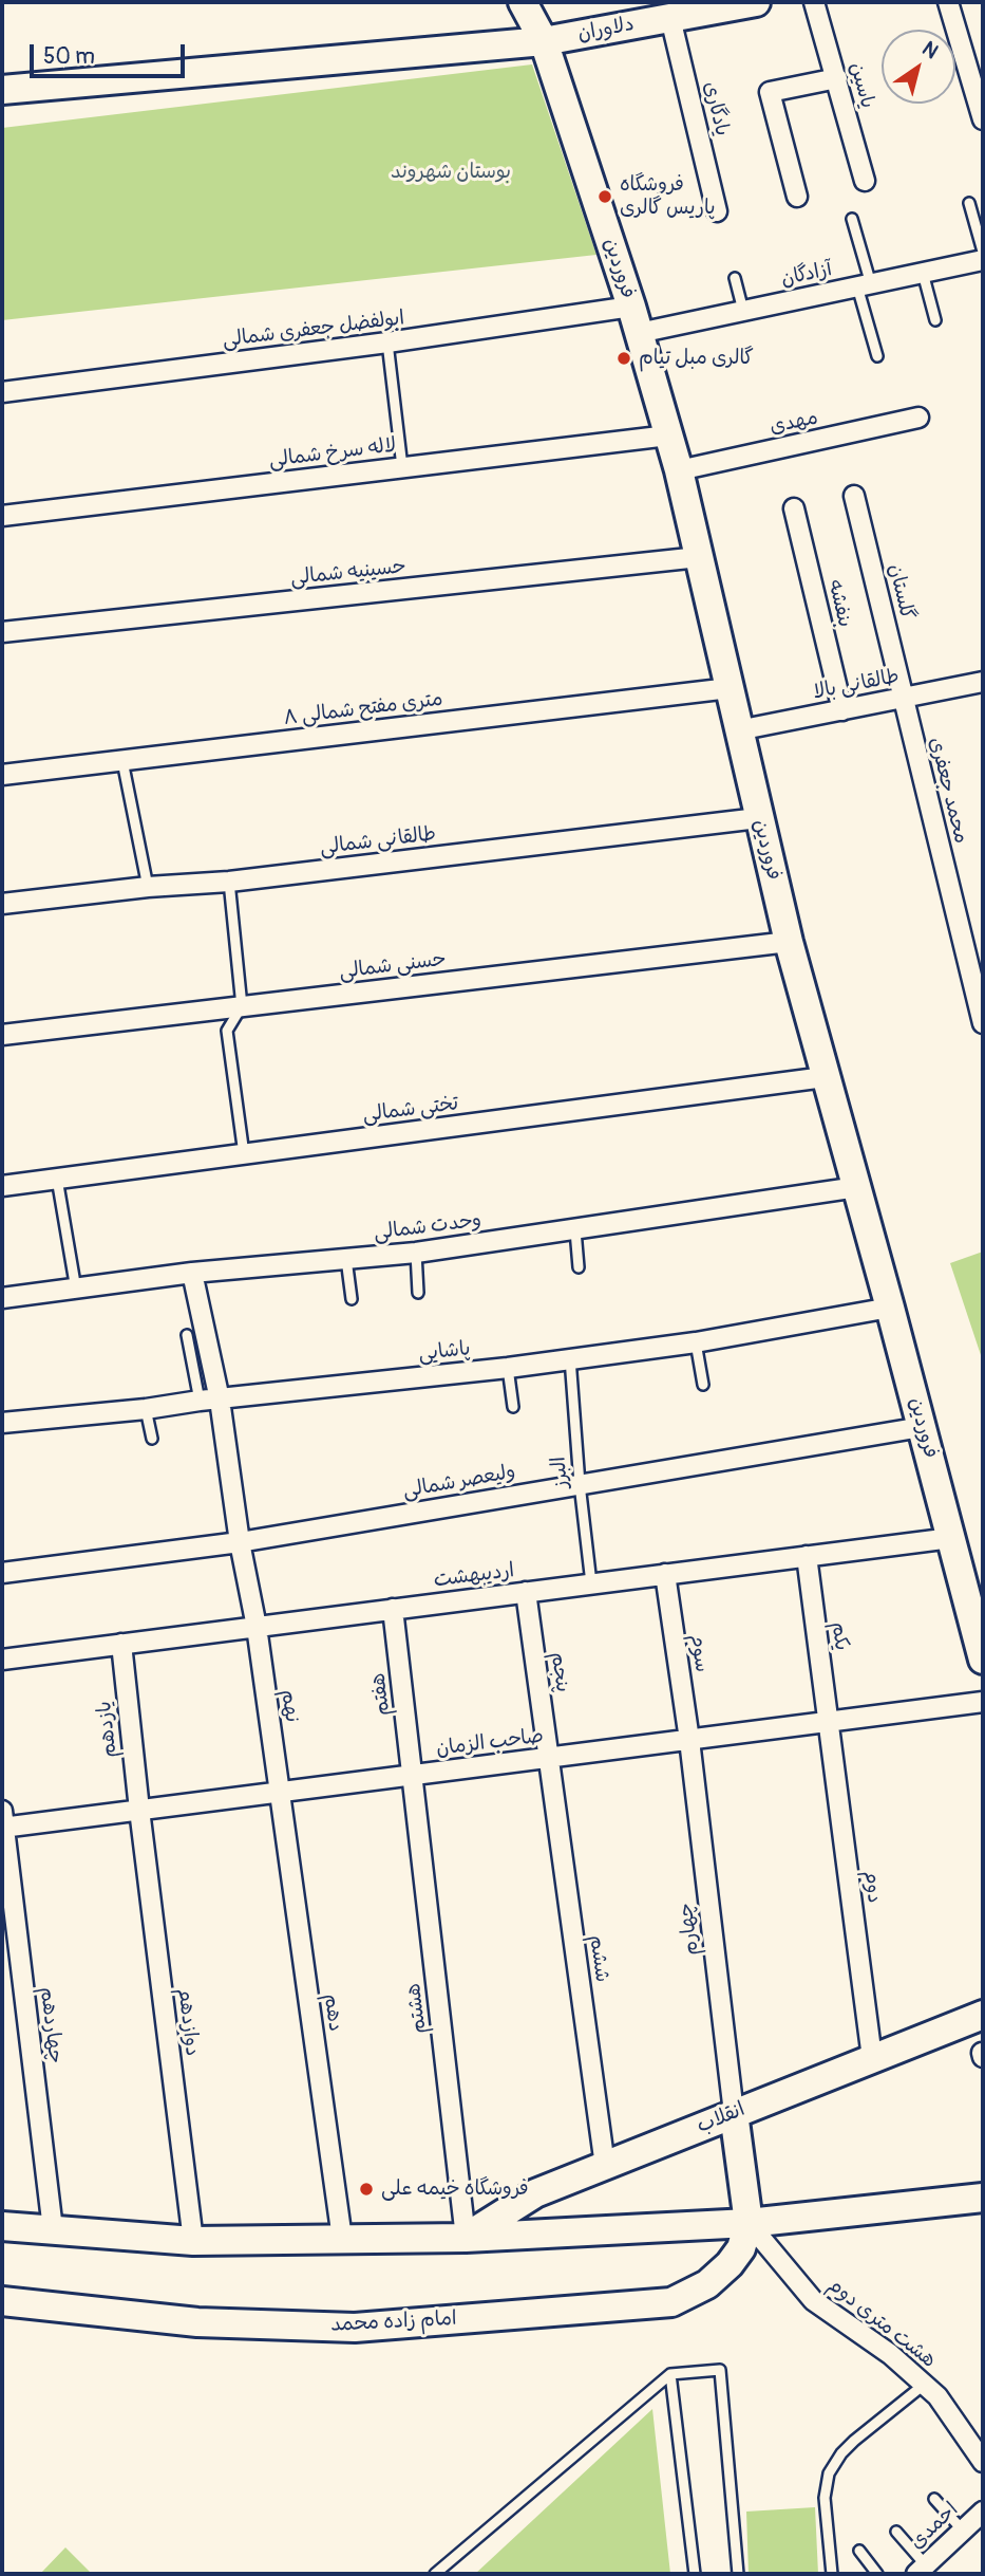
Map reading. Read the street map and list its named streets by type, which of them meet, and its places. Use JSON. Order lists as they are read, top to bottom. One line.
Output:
{"streets":{"street":["دلاوران","یاسین","یادگاری","فروردین","آزادگان","ابولفضل جعفری شمالی","مهدی","لاله سرخ شمالی","حسینیه شمالی","گلستان","بنفشه","طالقانی بالا","۸ متری مفتح شمالی","محمد جعفری","طالقانی شمالی","حسنی شمالی","تختی شمالی","وحدت شمالی","پاشایی","ولیعصر شمالی","اردیبهشت","یکم","سوم","پنجم","هفتم","نهم","یازدهم","صاحب الزمان","دوم","چهارم","ششم","هشتم","دهم","دوازدهم","چهاردهم","انقلاب","امام زاده محمد","هشت متری دوم","احمدی"],"lane":["البرز"]},"crossings":[["دلاوران","یادگاری"],["دلاوران","فروردین"],["فروردین","آزادگان"],["فروردین","ابولفضل جعفری شمالی"],["فروردین","مهدی"],["فروردین","لاله سرخ شمالی"],["فروردین","حسینیه شمالی"],["فروردین","طالقانی بالا"],["فروردین","۸ متری مفتح شمالی"],["فروردین","طالقانی شمالی"],["فروردین","حسنی شمالی"],["فروردین","تختی شمالی"],["فروردین","وحدت شمالی"],["فروردین","پاشایی"],["فروردین","ولیعصر شمالی"],["فروردین","اردیبهشت"],["گلستان","طالقانی بالا"],["گلستان","محمد جعفری"],["بنفشه","طالقانی بالا"],["طالقانی بالا","محمد جعفری"],["وحدت شمالی","نهم"],["پاشایی","البرز"],["پاشایی","نهم"],["البرز","ولیعصر شمالی"],["البرز","اردیبهشت"],["ولیعصر شمالی","نهم"],["اردیبهشت","یکم"],["اردیبهشت","سوم"],["اردیبهشت","پنجم"],["اردیبهشت","هفتم"],["اردیبهشت","نهم"],["اردیبهشت","یازدهم"],["یکم","صاحب الزمان"],["یکم","دوم"],["سوم","صاحب الزمان"],["سوم","چهارم"],["پنجم","صاحب الزمان"],["پنجم","ششم"],["هفتم","صاحب الزمان"],["هفتم","هشتم"],["نهم","صاحب الزمان"],["نهم","دهم"],["یازدهم","صاحب الزمان"],["یازدهم","دوازدهم"],["صاحب الزمان","دوم"],["صاحب الزمان","چهارم"],["صاحب الزمان","ششم"],["صاحب الزمان","هشتم"],["صاحب الزمان","دهم"],["صاحب الزمان","دوازدهم"],["صاحب الزمان","چهاردهم"],["دوم","انقلاب"],["چهارم","انقلاب"],["ششم","انقلاب"],["هشتم","انقلاب"],["امام زاده محمد","هشت متری دوم"]],"parks":["بوستان شهروند"],"places":["فروشگاه پاریس گالری","گالری مبل تیام","فروشگاه خیمه علی"],"scale_bar":"50 m","north":"top right"}
